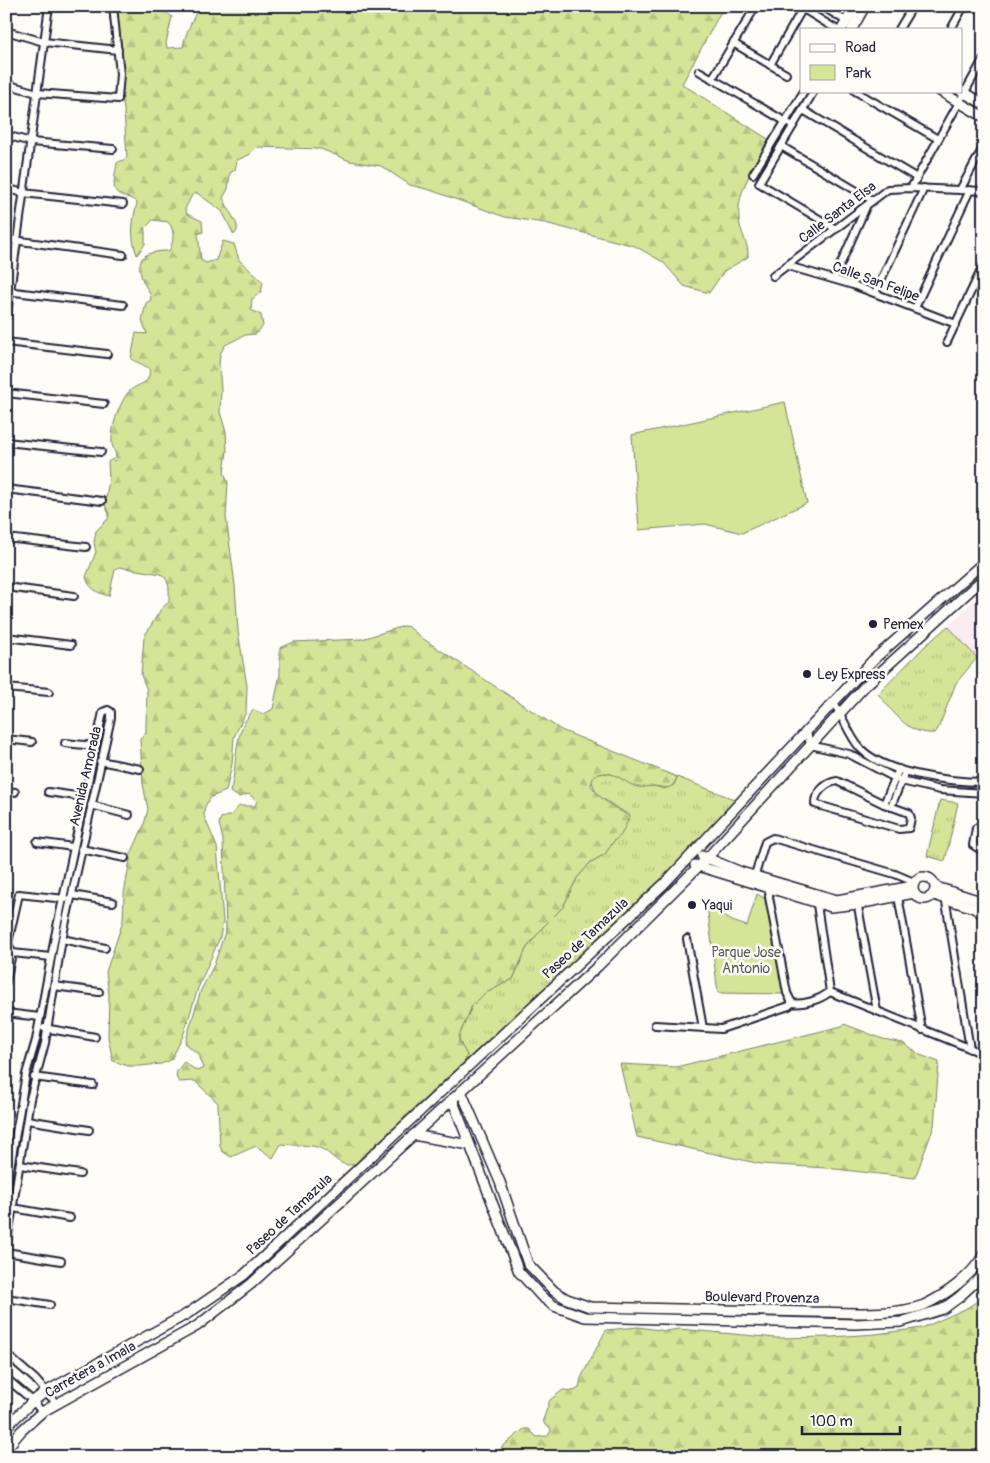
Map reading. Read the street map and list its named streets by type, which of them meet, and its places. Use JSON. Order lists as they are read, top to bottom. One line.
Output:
{"streets":{"main road":["Paseo de Tamazula","Boulevard Provenza","Carretera a Imala"],"street":["Calle Santa Elsa","Calle San Felipe","Avenida Amorada"]},"crossings":[["Calle Santa Elsa","Calle San Felipe"],["Paseo de Tamazula","Boulevard Provenza"],["Paseo de Tamazula","Carretera a Imala"]],"parks":["Parque Jose Antonio"],"places":["Pemex","Ley Express","Yaqui"],"legend":["Road","Park"],"scale_bar":"100 m"}
